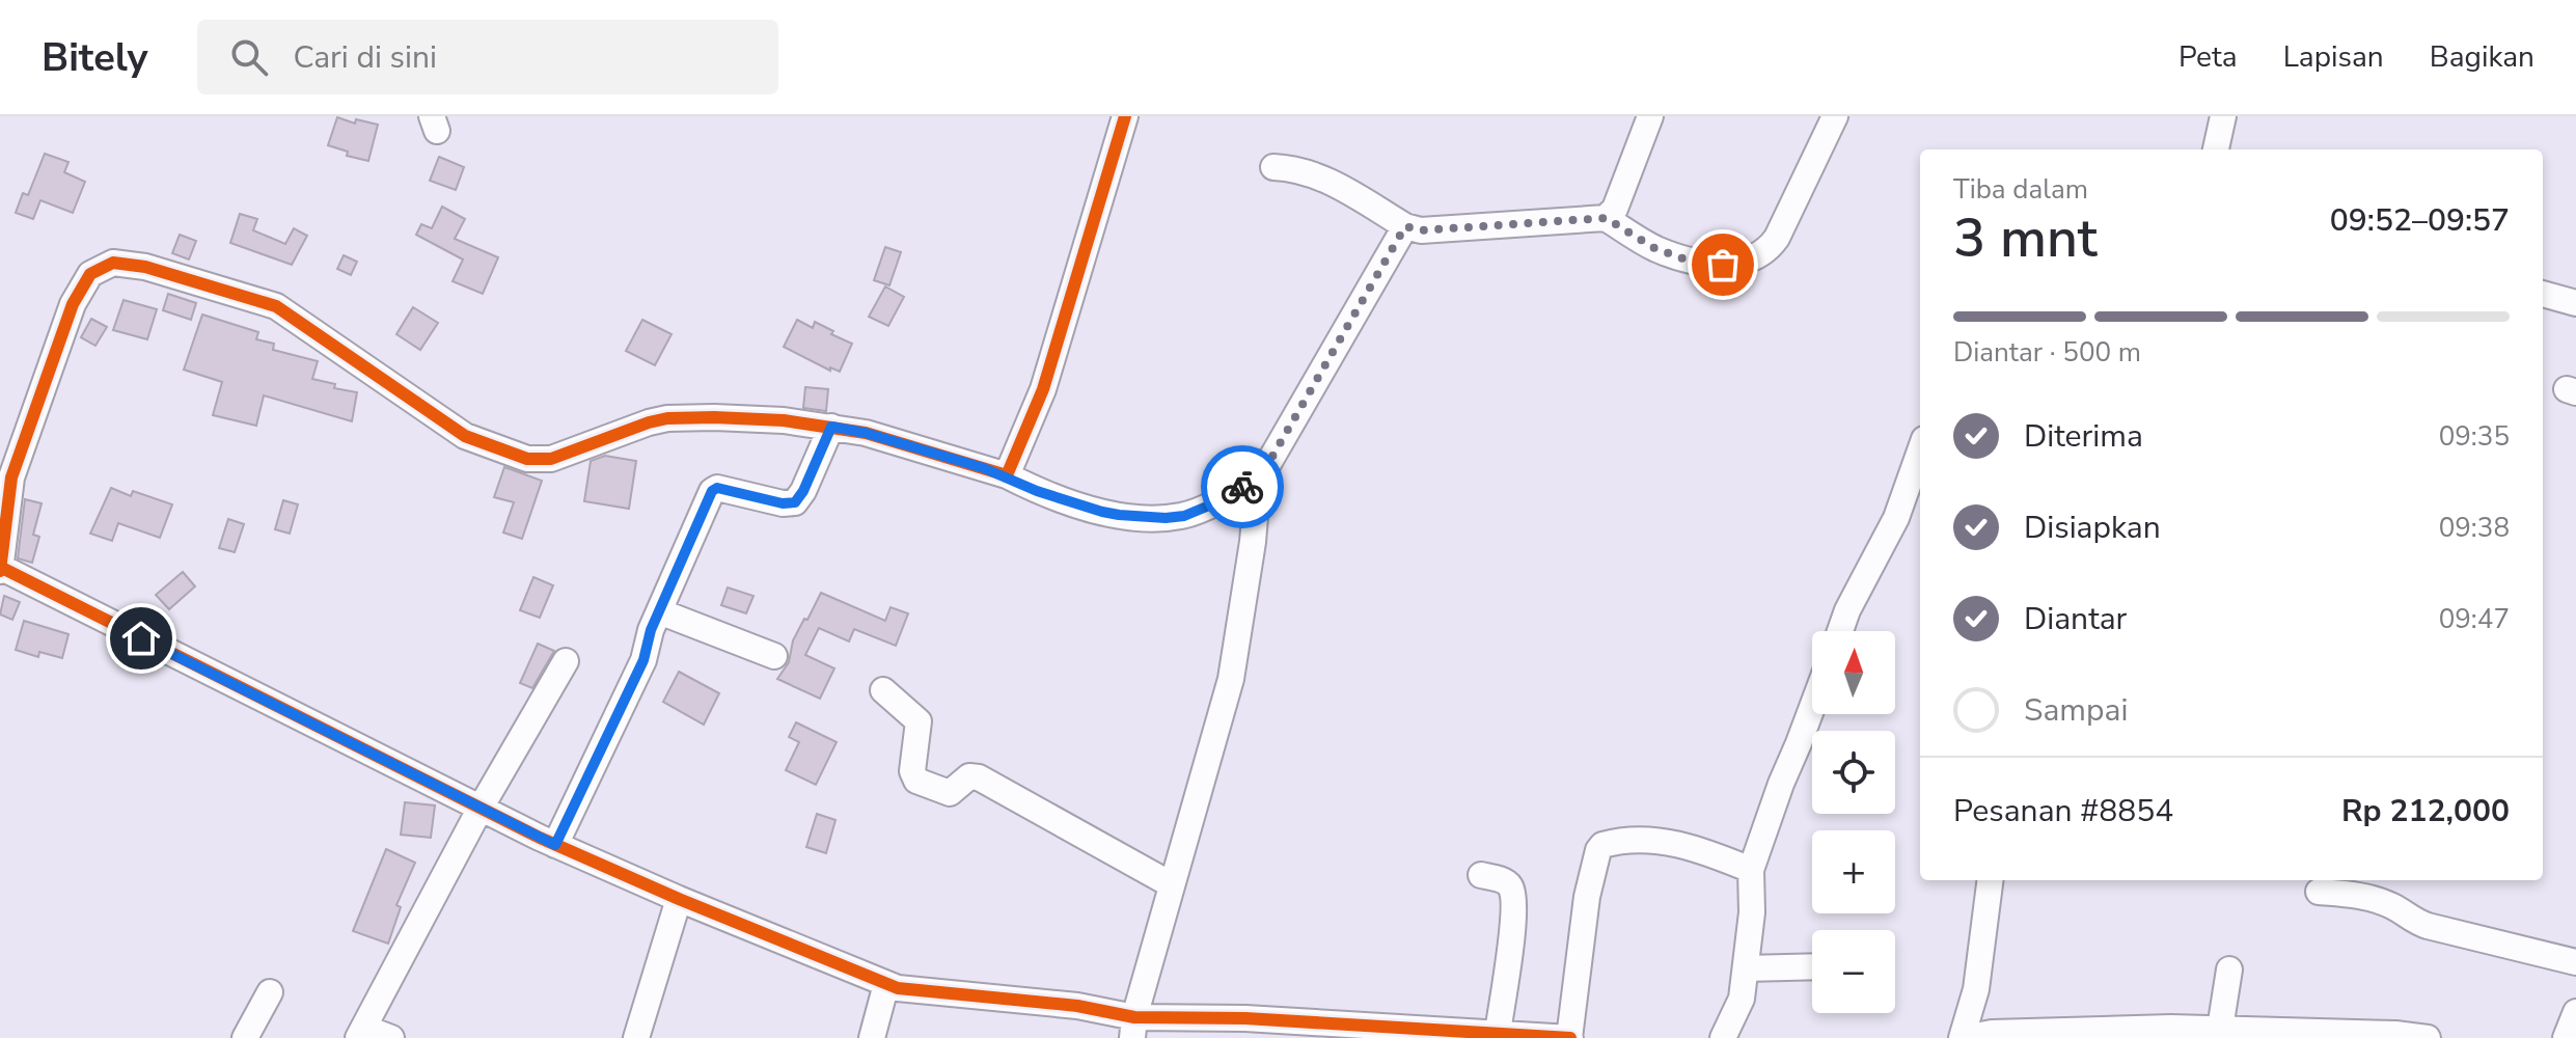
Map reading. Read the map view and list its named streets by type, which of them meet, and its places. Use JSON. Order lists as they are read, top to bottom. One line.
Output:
{"north":"top","page":{"header":"Bitely","search":"Cari di sini","nav":["Peta","Lapisan","Bagikan"],"heading":["3 mnt","Tiba dalam","09:52–09:57"],"panel":["Pesanan #8854","Rp 212,000"],"bar":"Diantar · 500 m","list":[["Diterima","09:35"],["Disiapkan","09:38"],["Diantar","09:47"],"Sampai"],"map_buttons":["+","−"]}}
